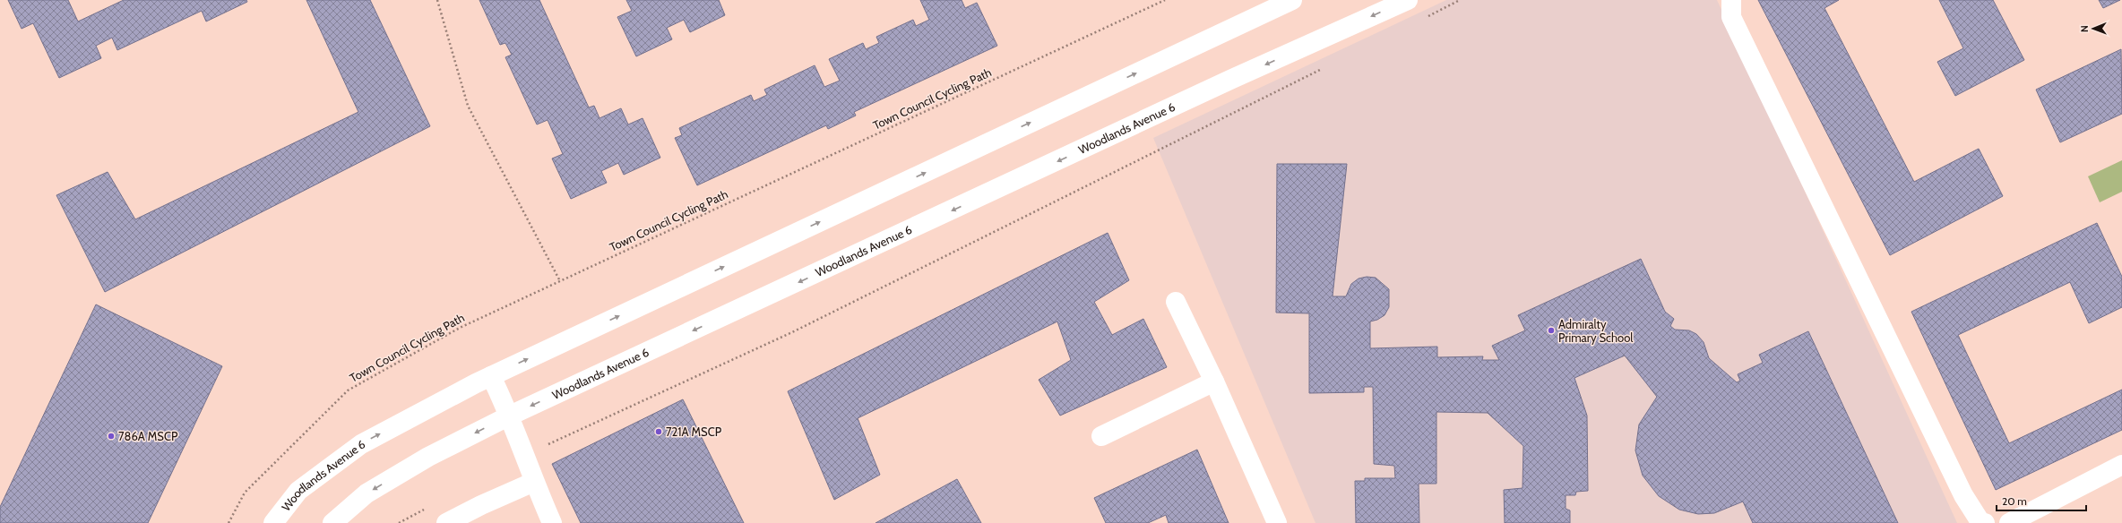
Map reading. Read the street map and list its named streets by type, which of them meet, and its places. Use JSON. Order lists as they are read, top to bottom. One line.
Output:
{"streets":{"street":["Woodlands Avenue 6"],"path":["Town Council Cycling Path"]},"places":["Admiralty Primary School","721A MSCP","786A MSCP"],"scale_bar":"20 m","north":"left"}
